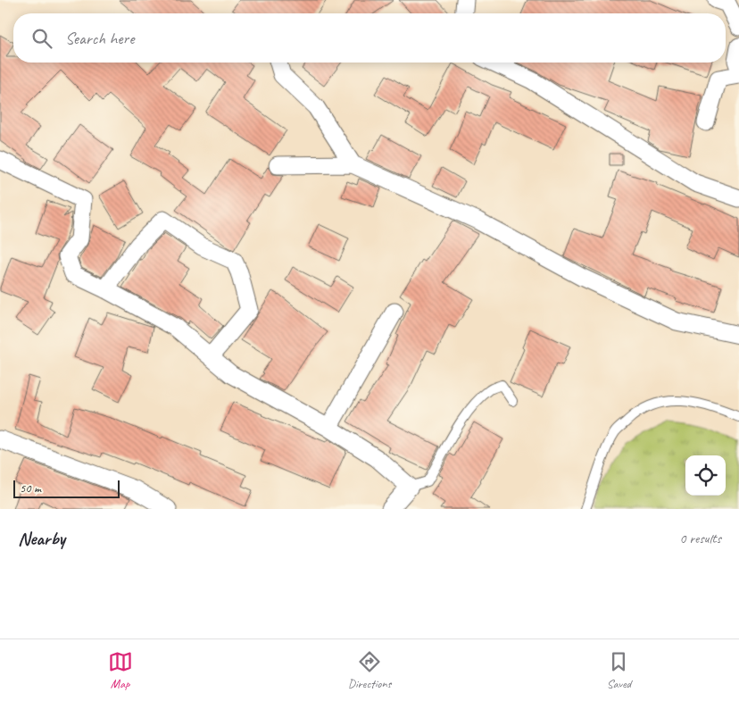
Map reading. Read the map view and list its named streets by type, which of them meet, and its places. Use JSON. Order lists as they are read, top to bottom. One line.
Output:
{"scale_bar":"50 m","page":{"search":"Search here","scale":"50 m","heading":["Nearby","0 results"],"nav":["Map","Directions","Saved"]}}
